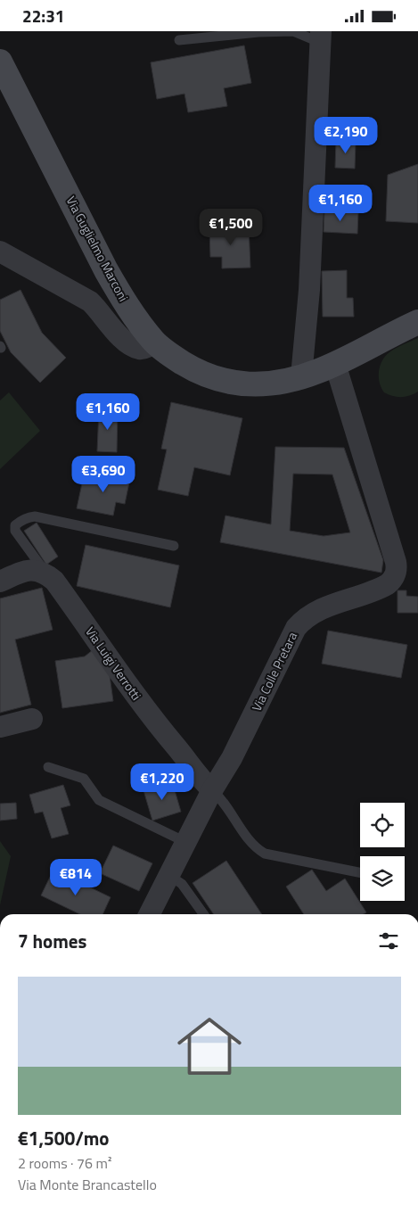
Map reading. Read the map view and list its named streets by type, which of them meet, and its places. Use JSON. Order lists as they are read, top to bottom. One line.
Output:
{"streets":{"main road":["Via Guglielmo Marconi"],"street":["Via Luigi Verrotti","Via Colle Pretara"]},"crossings":[["Via Guglielmo Marconi","Via Colle Pretara"],["Via Luigi Verrotti","Via Colle Pretara"]],"page":{"status":"22:31","price":["€2,190","€1,160","€1,500","€1,160","€3,690","€1,220","€814"],"heading":"7 homes","list":[{"name":"€1,500/mo","note":"2 rooms · 76 m² · Via Monte Brancastello"}]}}
